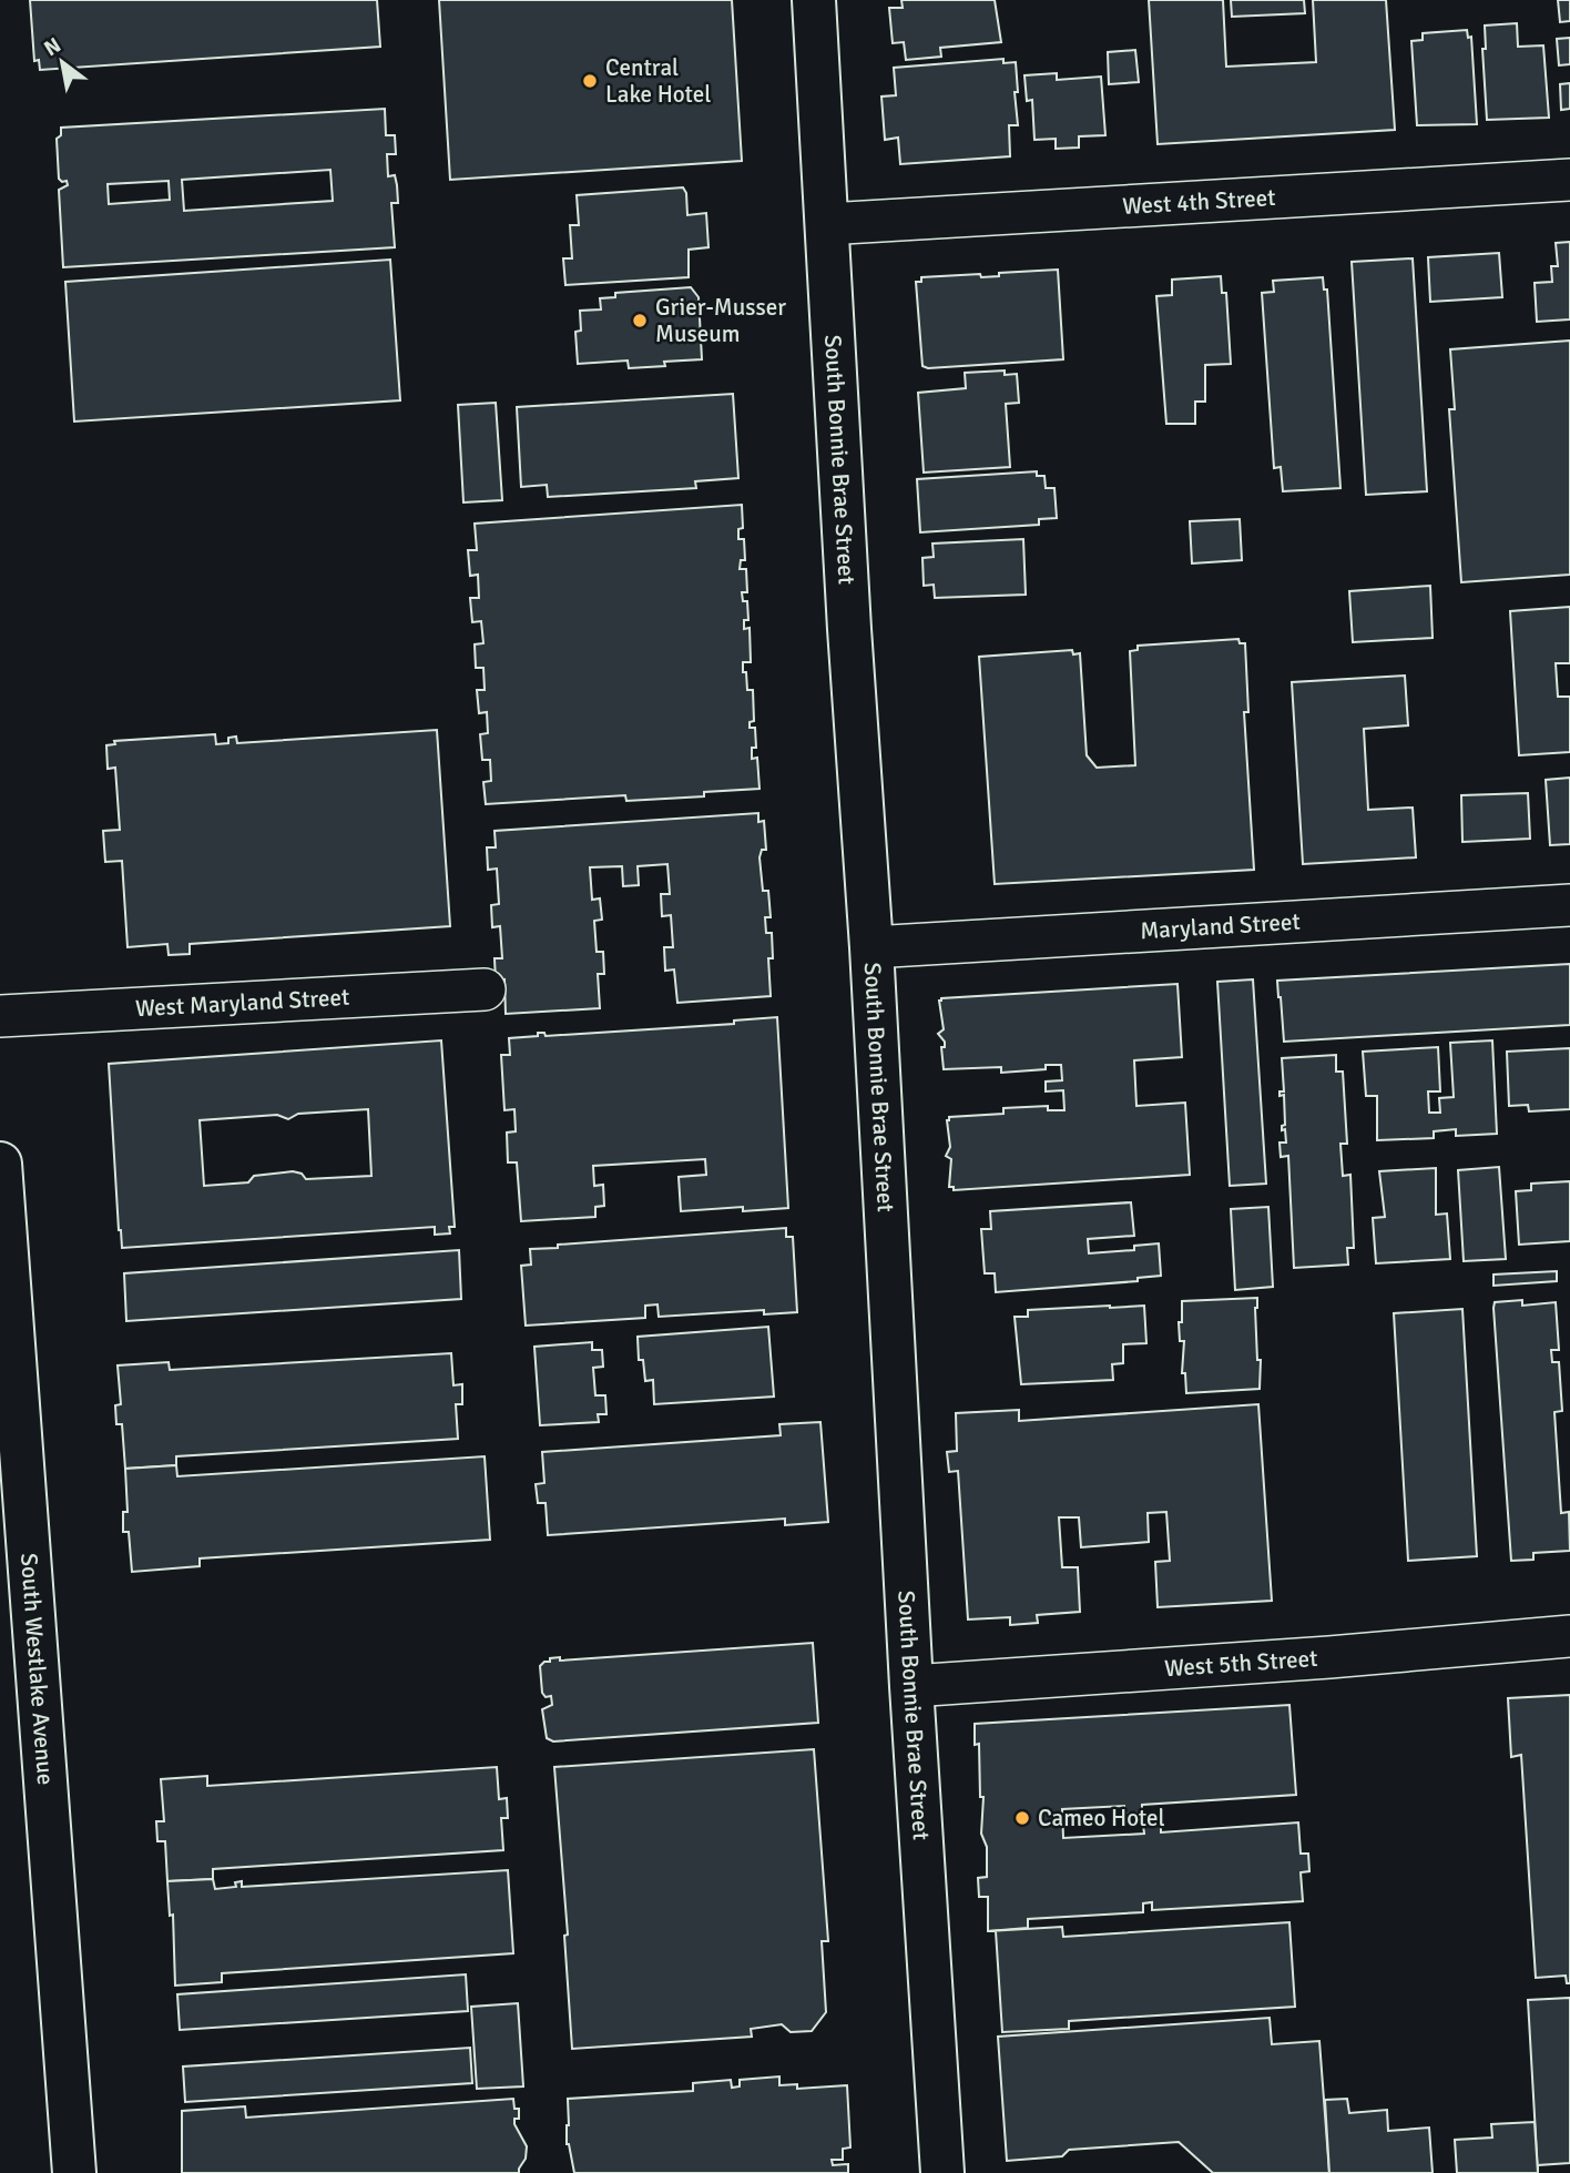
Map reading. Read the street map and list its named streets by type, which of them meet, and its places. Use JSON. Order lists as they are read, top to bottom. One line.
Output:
{"streets":{"street":["West 4th Street","South Bonnie Brae Street","Maryland Street","West Maryland Street","West 5th Street","South Westlake Avenue"]},"crossings":[["West 4th Street","South Bonnie Brae Street"],["South Bonnie Brae Street","Maryland Street"],["South Bonnie Brae Street","West 5th Street"]],"places":["Central Lake Hotel","Grier-Musser Museum","Cameo Hotel"],"north":"top left"}
